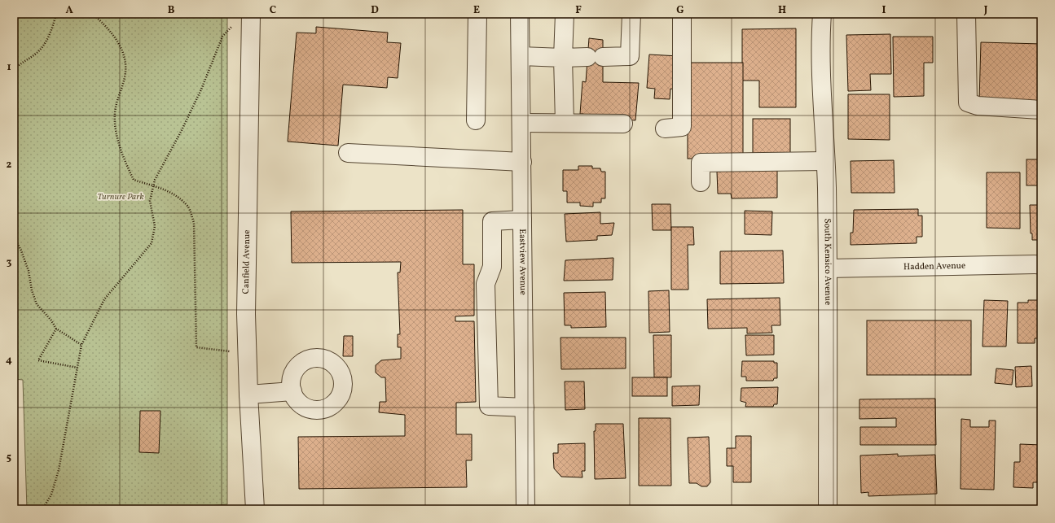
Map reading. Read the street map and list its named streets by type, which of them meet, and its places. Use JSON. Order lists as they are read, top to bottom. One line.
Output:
{"streets":{"street":["South Kensico Avenue","Canfield Avenue","Eastview Avenue","Hadden Avenue"]},"crossings":[["South Kensico Avenue","Hadden Avenue"]],"parks":["Turnure Park"],"grid":{"columns":["A","B","C","D","E","F","G","H","I","J"],"rows":["1","2","3","4","5"]}}
